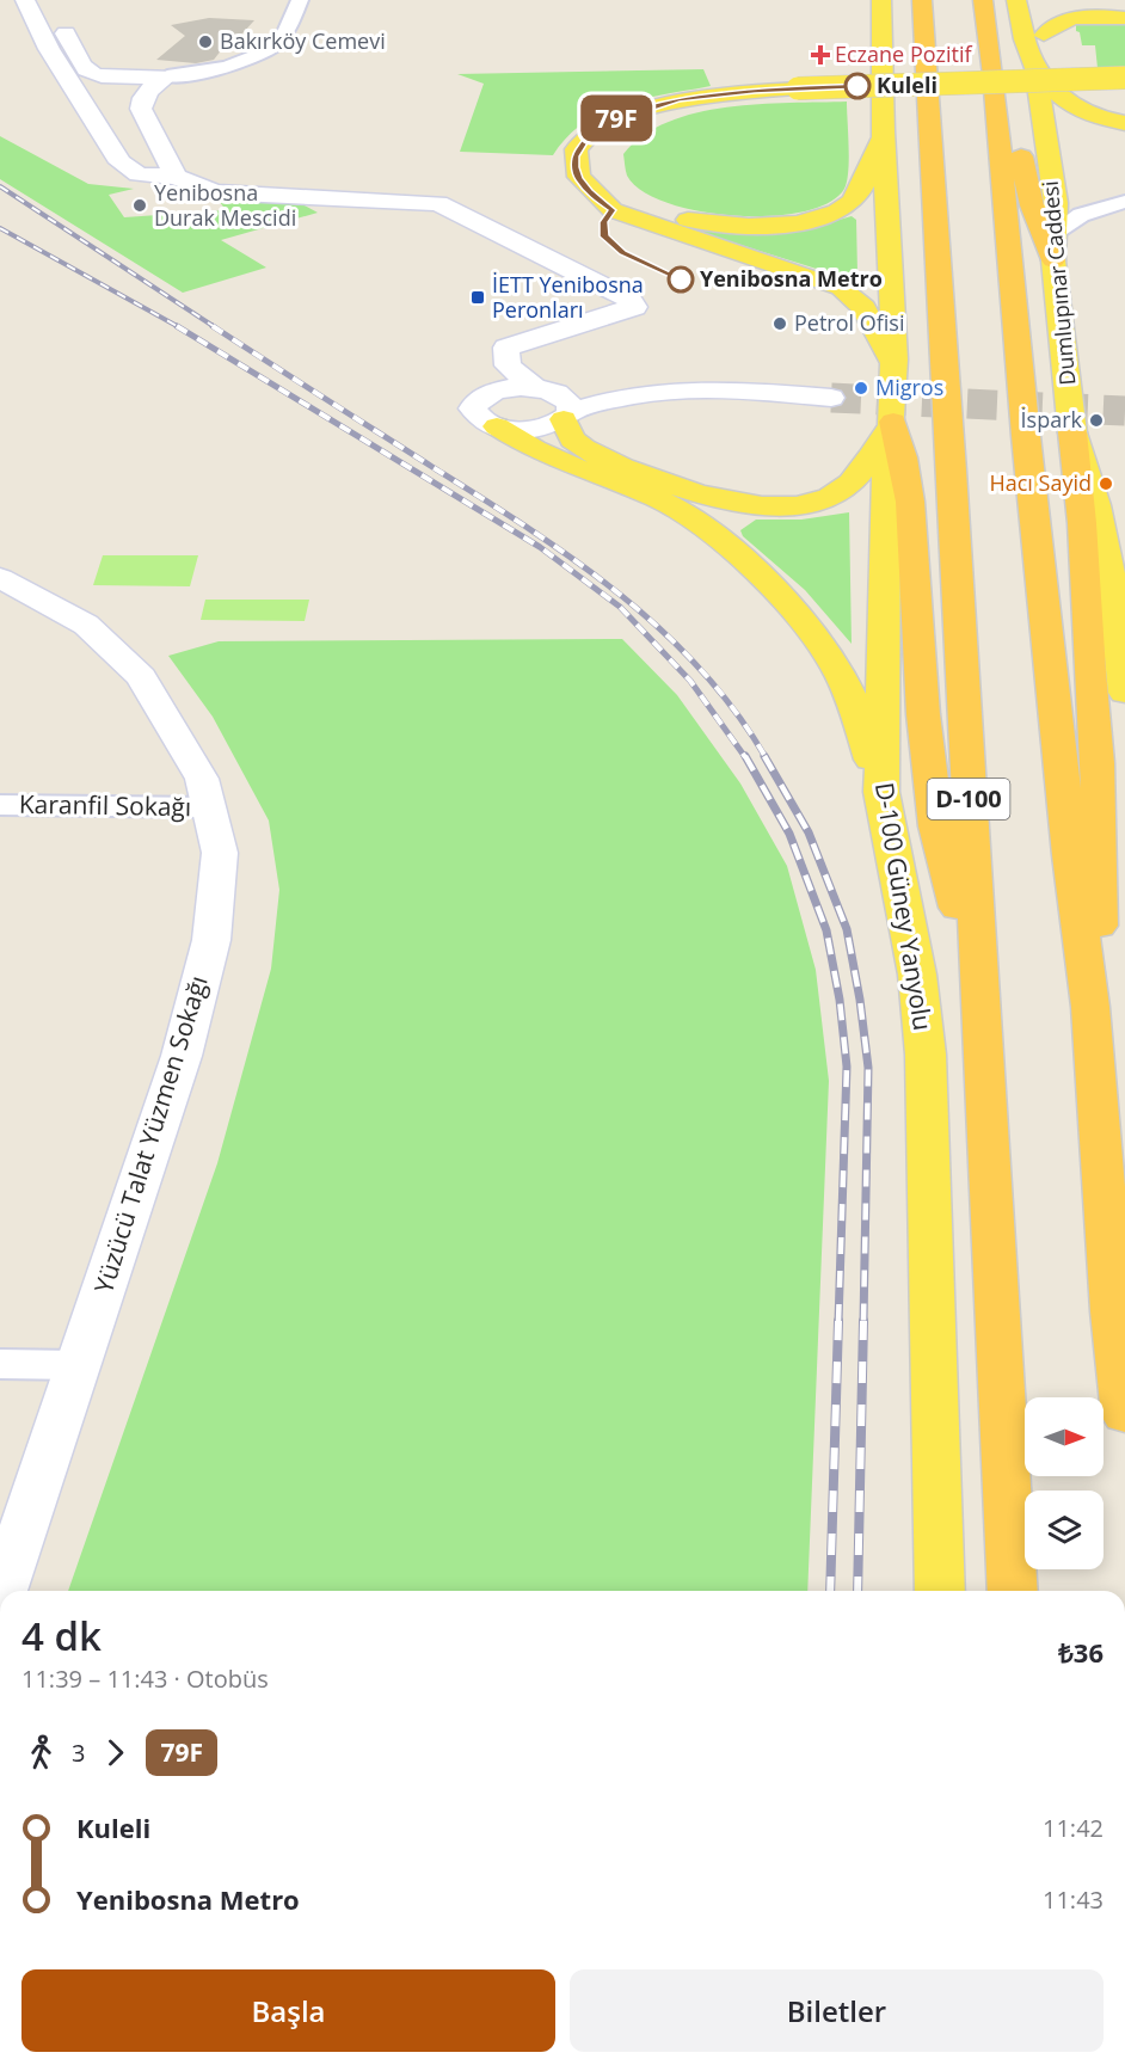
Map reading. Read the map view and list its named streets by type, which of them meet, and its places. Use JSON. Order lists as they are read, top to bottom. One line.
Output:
{"streets":{"highway":["D-100"],"main road":["Dumlupınar Caddesi","D-100 Güney Yanyolu"],"street":["Karanfil Sokağı","Yüzücü Talat Yüzmen Sokağı"]},"crossings":[["Karanfil Sokağı","Yüzücü Talat Yüzmen Sokağı"]],"places":{"other":["Bakırköy Cemevi","Kuleli","Yenibosna Durak Mescidi","Yenibosna Metro","Petrol Ofisi","Migros","İspark","Hacı Sayid"],"health":["Eczane Pozitif"],"transit":["İETT Yenibosna Peronları"]},"lines":["bus line 79F"],"north":"right","page":{"on_map":"79F","heading":["4 dk","11:39 – 11:43 · Otobüs","₺36"],"legs":["3","79F"],"list":[{"name":"Kuleli","value":"11:42"},{"name":"Yenibosna Metro","value":"11:43"}],"buttons":["Başla","Biletler"]}}
